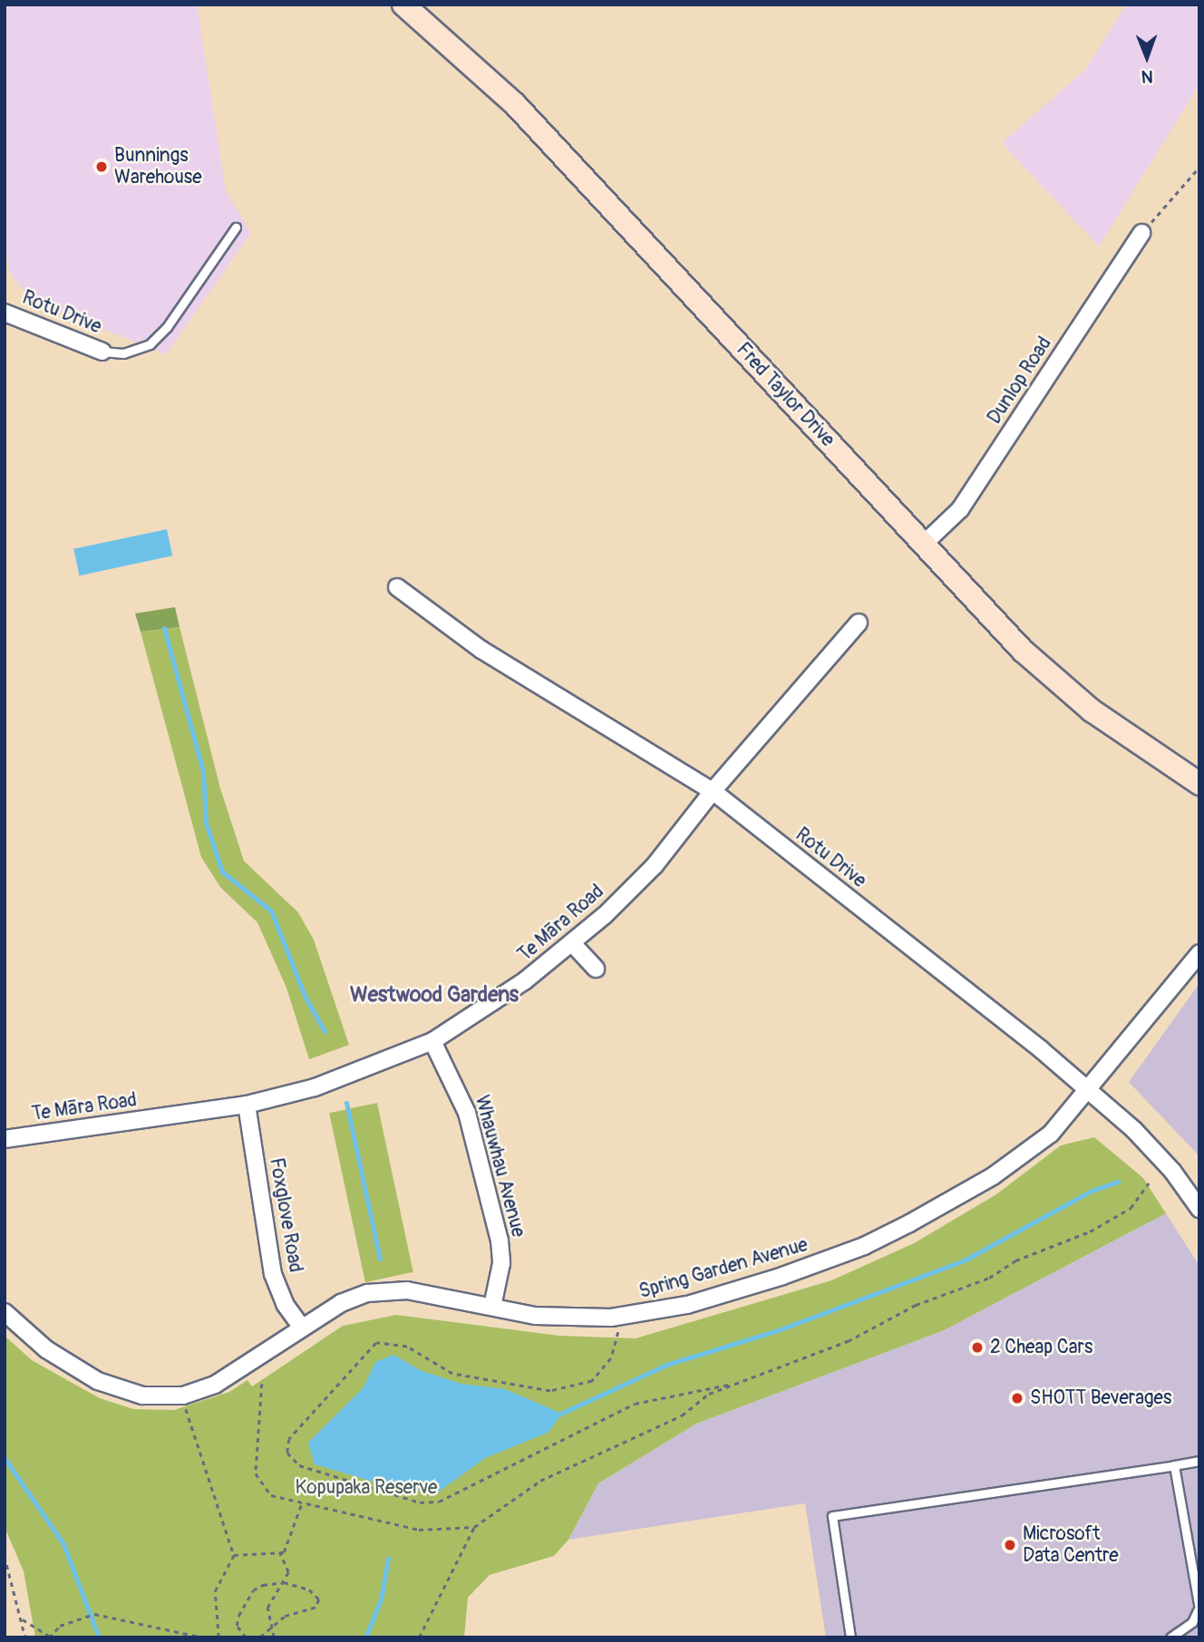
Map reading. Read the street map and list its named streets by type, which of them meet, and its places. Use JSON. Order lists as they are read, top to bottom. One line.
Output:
{"streets":{"main road":["Fred Taylor Drive"],"street":["Rotu Drive","Dunlop Road","Te Māra Road","Whauwhau Avenue","Foxglove Road","Spring Garden Avenue"]},"crossings":[["Rotu Drive","Te Māra Road"],["Rotu Drive","Spring Garden Avenue"],["Dunlop Road","Fred Taylor Drive"],["Te Māra Road","Whauwhau Avenue"],["Te Māra Road","Foxglove Road"],["Whauwhau Avenue","Spring Garden Avenue"],["Foxglove Road","Spring Garden Avenue"]],"districts":["Westwood Gardens"],"parks":["Kopupaka Reserve"],"places":["Bunnings Warehouse","2 Cheap Cars","SHOTT Beverages","Microsoft Data Centre"],"north":"bottom"}
